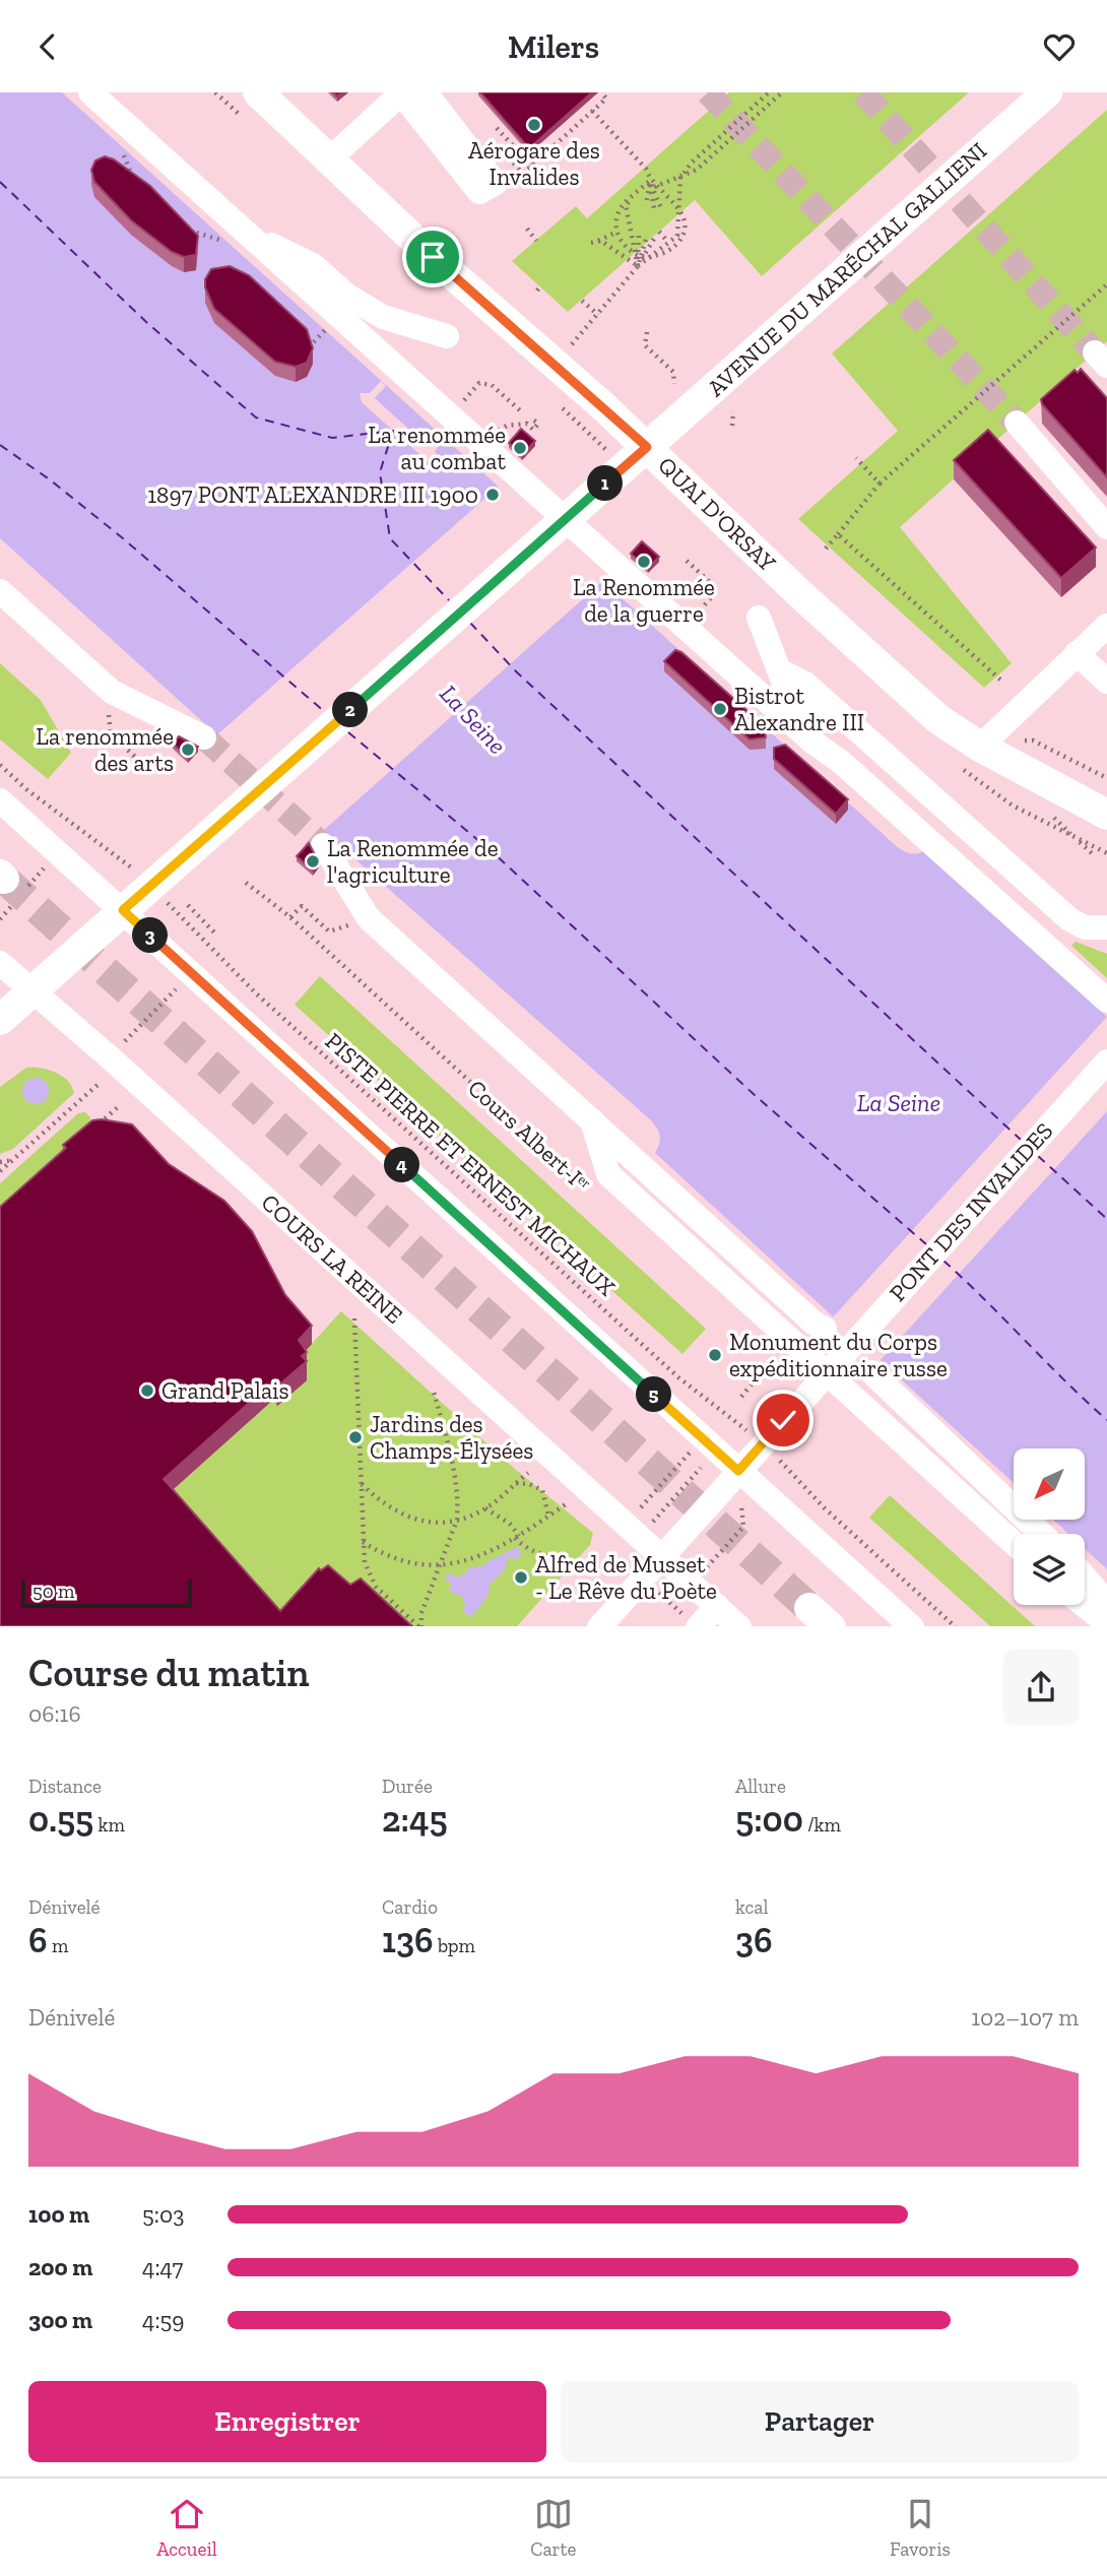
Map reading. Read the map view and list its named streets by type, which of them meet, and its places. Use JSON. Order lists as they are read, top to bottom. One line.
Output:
{"streets":{"main road":["AVENUE DU MARÉCHAL GALLIENI","QUAI D'ORSAY"],"street":["PONT DES INVALIDES","COURS LA REINE"],"path":["Cours Albert-Iᵉʳ","PISTE PIERRE ET ERNEST MICHAUX"]},"crossings":[["AVENUE DU MARÉCHAL GALLIENI","QUAI D'ORSAY"],["AVENUE DU MARÉCHAL GALLIENI","COURS LA REINE"],["PONT DES INVALIDES","COURS LA REINE"]],"water":["La Seine"],"places":["Aérogare des Invalides","La renommée au combat","1897 PONT ALEXANDRE III 1900","La Renommée de la guerre","Bistrot Alexandre III","La renommée des arts","La Renommée de l'agriculture","Monument du Corps expéditionnaire russe","Grand Palais","Jardins des Champs-Élysées","Alfred de Musset - Le Rêve du Poète"],"scale_bar":"50 m","north":"bottom left","page":{"header":"Milers","pins":["1","2","3","4","5"],"scale":"50 m","heading":["Course du matin","06:16"],"stats":[["Distance","0.55 km"],["Durée","2:45"],["Allure","5:00 /km"],["Dénivelé","6 m"],["Cardio","136 bpm"],["kcal","36"]],"chart":["Dénivelé","102–107 m"],"list":[{"name":"100 m","note":"5:03"},{"name":"200 m","note":"4:47"},{"name":"300 m","note":"4:59"}],"buttons":["Enregistrer","Partager"],"tabs":["Accueil","Carte","Favoris"]}}
